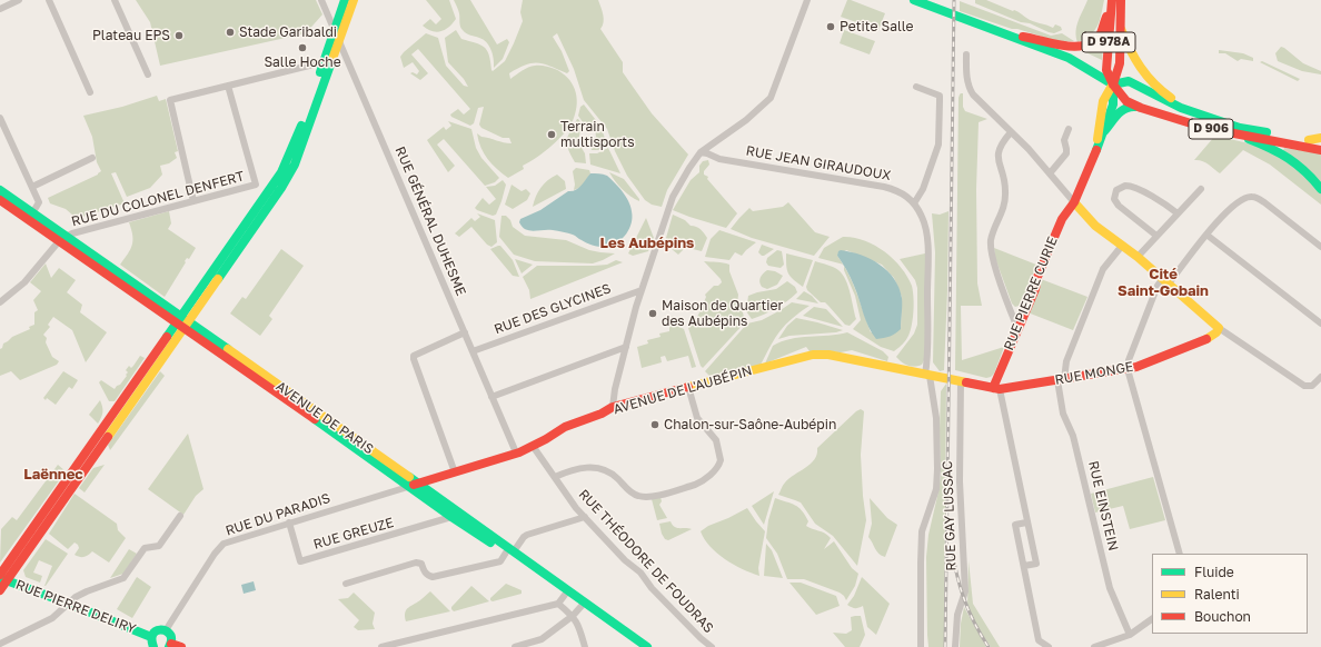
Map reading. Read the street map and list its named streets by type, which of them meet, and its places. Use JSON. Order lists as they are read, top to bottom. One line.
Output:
{"streets":{"main road":["D 978A","D 906","RUE PIERRE CURIE","RUE MONGE","AVENUE DE L'AUBÉPIN","AVENUE DE PARIS","RUE PIERRE DELIRY"],"street":["RUE JEAN GIRAUDOUX","RUE DU COLONEL DENFERT","RUE GÉNÉRAL DUHESME","RUE DES GLYCINES","RUE EINSTEIN","RUE DU PARADIS","RUE GAY LUSSAC","RUE GREUZE","RUE THÉODORE DE FOUDRAS"]},"crossings":[["D 978A","D 906"],["RUE JEAN GIRAUDOUX","AVENUE DE L'AUBÉPIN"],["RUE DU COLONEL DENFERT","AVENUE DE PARIS"],["RUE GÉNÉRAL DUHESME","RUE DES GLYCINES"],["RUE GÉNÉRAL DUHESME","AVENUE DE L'AUBÉPIN"],["RUE PIERRE CURIE","RUE MONGE"],["RUE MONGE","AVENUE DE L'AUBÉPIN"],["RUE MONGE","RUE EINSTEIN"],["RUE MONGE","RUE GAY LUSSAC"],["AVENUE DE L'AUBÉPIN","AVENUE DE PARIS"],["AVENUE DE L'AUBÉPIN","RUE DU PARADIS"],["AVENUE DE L'AUBÉPIN","RUE GAY LUSSAC"],["AVENUE DE L'AUBÉPIN","RUE THÉODORE DE FOUDRAS"],["AVENUE DE PARIS","RUE DU PARADIS"],["AVENUE DE PARIS","RUE GREUZE"],["RUE DU PARADIS","RUE GREUZE"]],"districts":["Les Aubépins","Cité Saint-Gobain","Laënnec"],"places":["Petite Salle","Stade Garibaldi","Plateau EPS","Salle Hoche","Terrain multisports","Maison de Quartier des Aubépins","Chalon-sur-Saône-Aubépin"],"legend":["Fluide","Ralenti","Bouchon"]}
